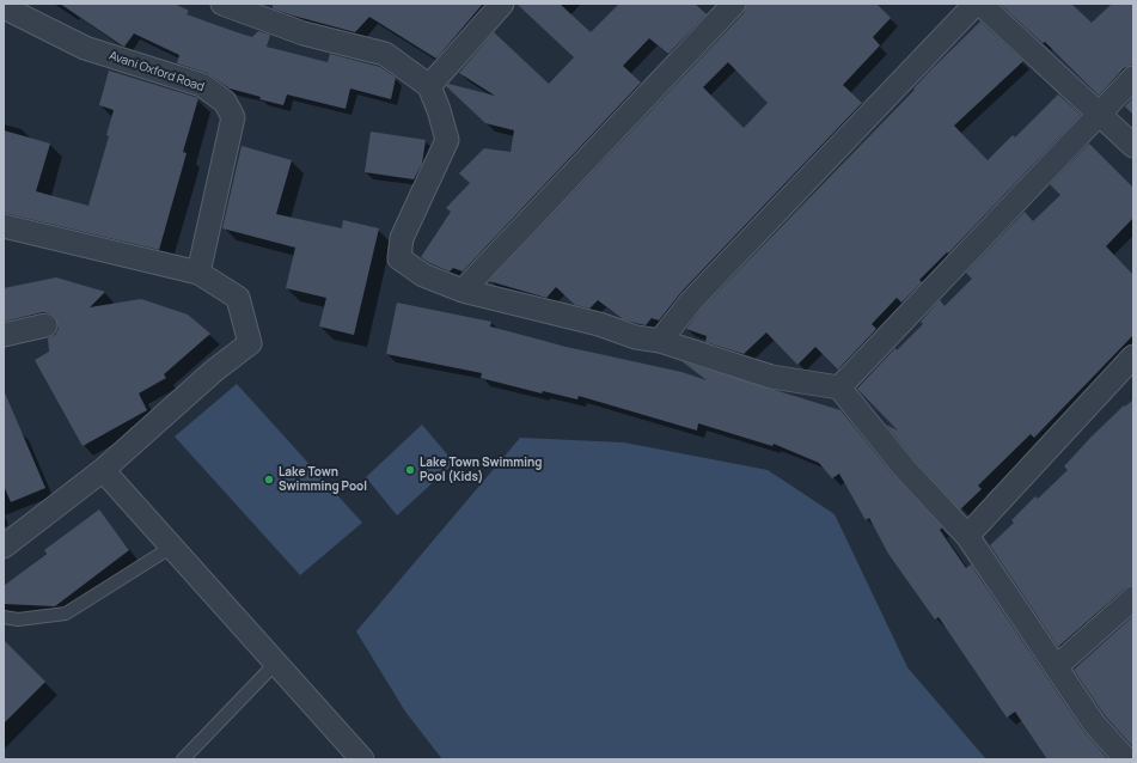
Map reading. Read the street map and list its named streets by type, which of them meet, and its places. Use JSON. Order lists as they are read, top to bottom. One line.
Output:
{"streets":{"street":["Avani Oxford Road"]},"places":["Lake Town Swimming Pool (Kids)","Lake Town Swimming Pool"]}
